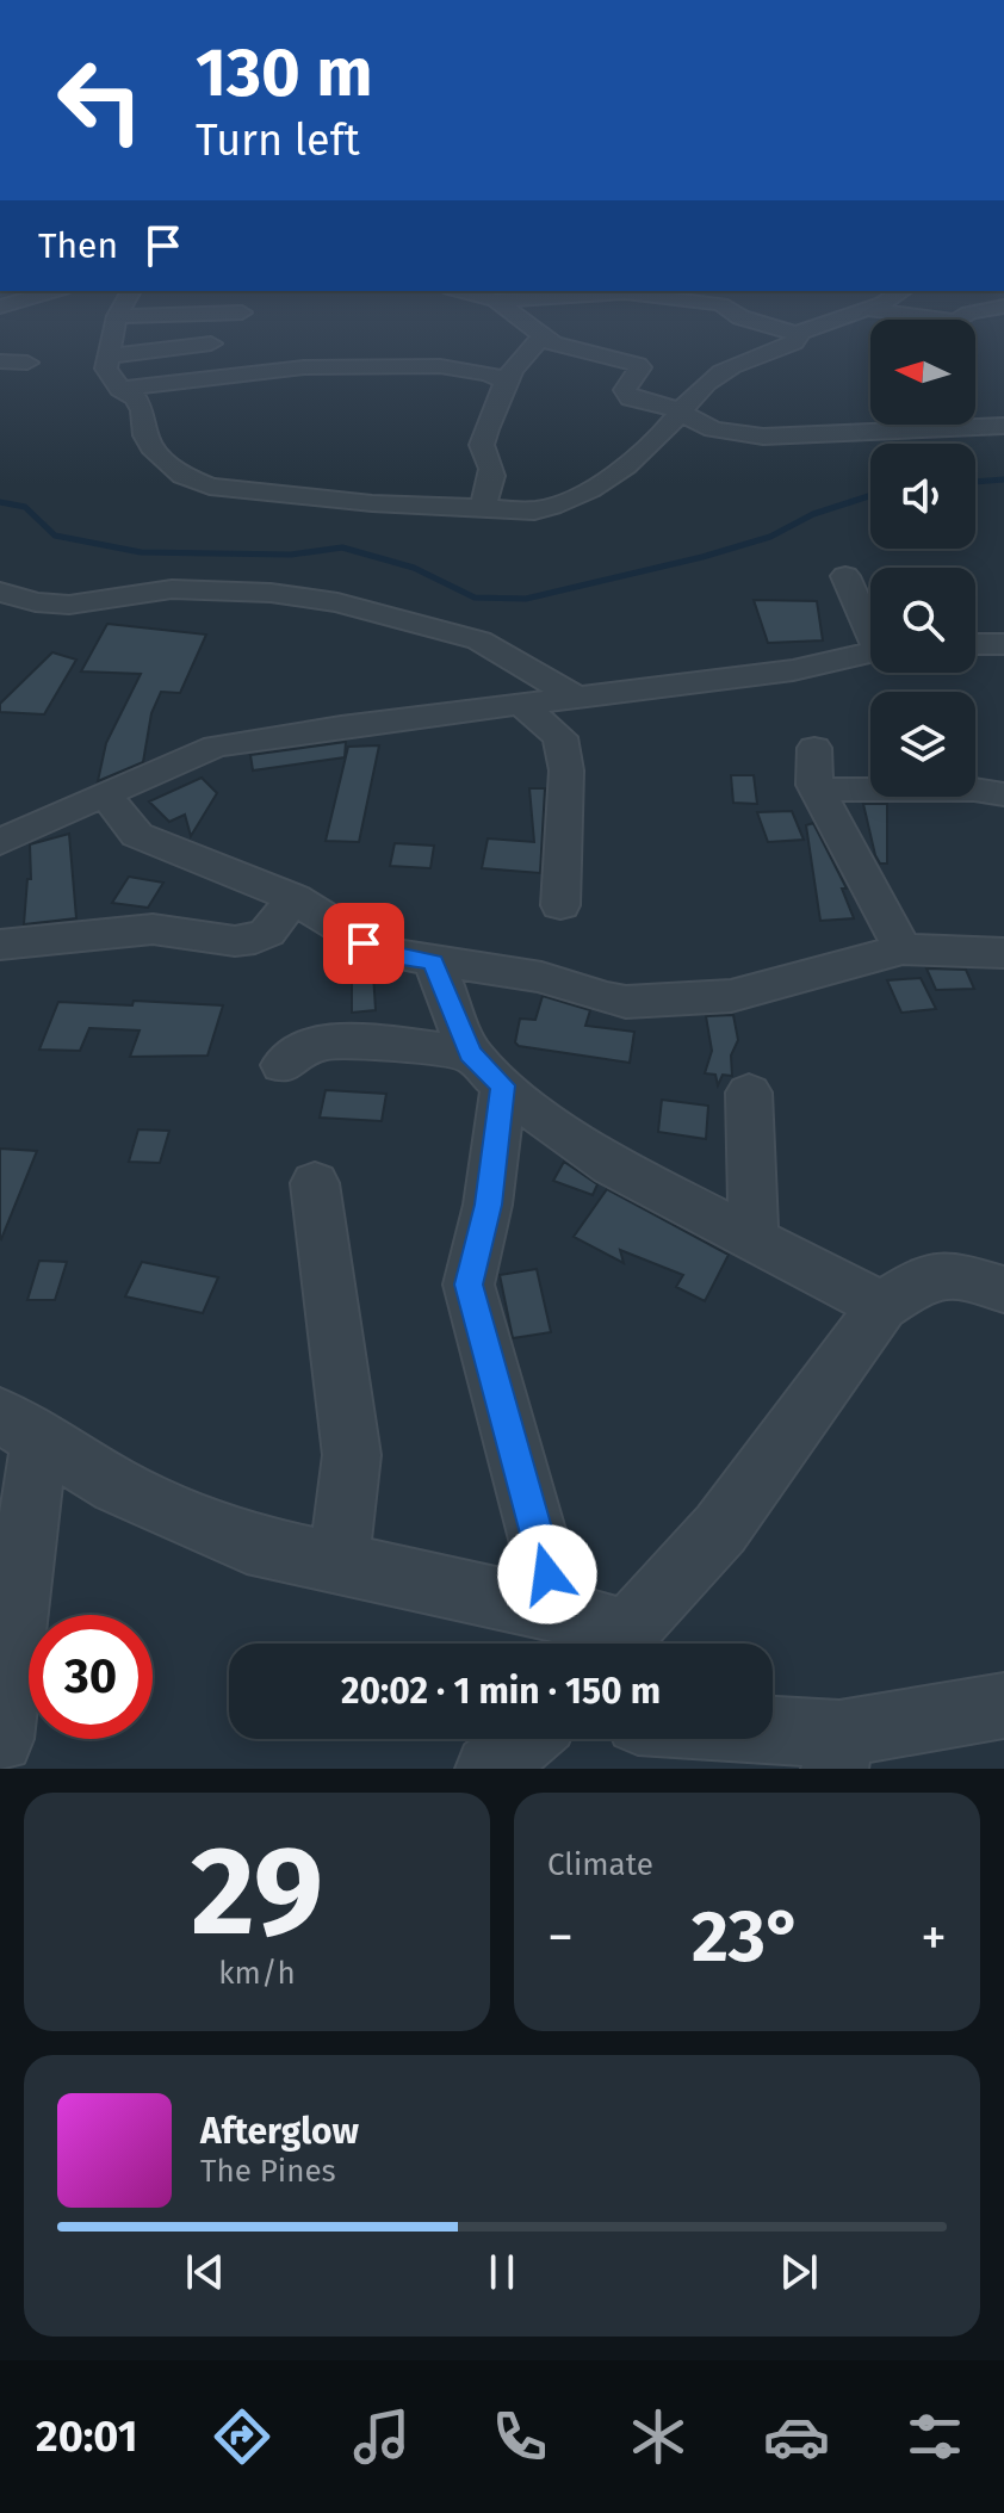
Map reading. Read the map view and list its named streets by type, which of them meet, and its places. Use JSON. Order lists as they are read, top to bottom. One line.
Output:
{"north":"left","page":{"turn":["130 m","Turn left"],"then":"Then","limit":"30","trip":"20:02 · 1 min · 150 m","tile":[["29","km/h"],"Climate"],"heat":["−","23°","+"],"song":["Afterglow","The Pines"],"tabs":"20:01"}}
